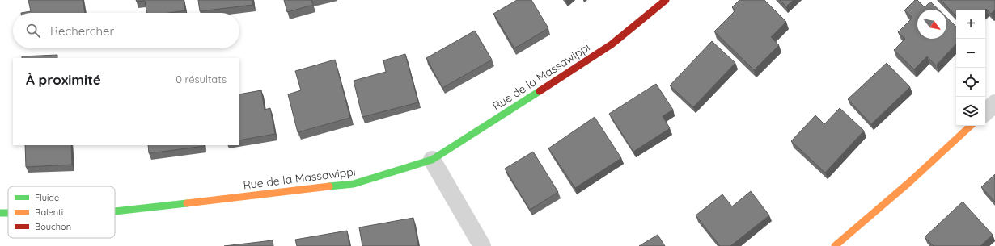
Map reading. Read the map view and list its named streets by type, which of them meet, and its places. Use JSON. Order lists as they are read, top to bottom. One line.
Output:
{"streets":{"street":["Rue de la Massawippi"]},"legend":["Fluide","Ralenti","Bouchon"],"north":"bottom right","page":{"map_buttons":["+","−"],"search":"Rechercher","heading":["À proximité","0 résultats"]}}
